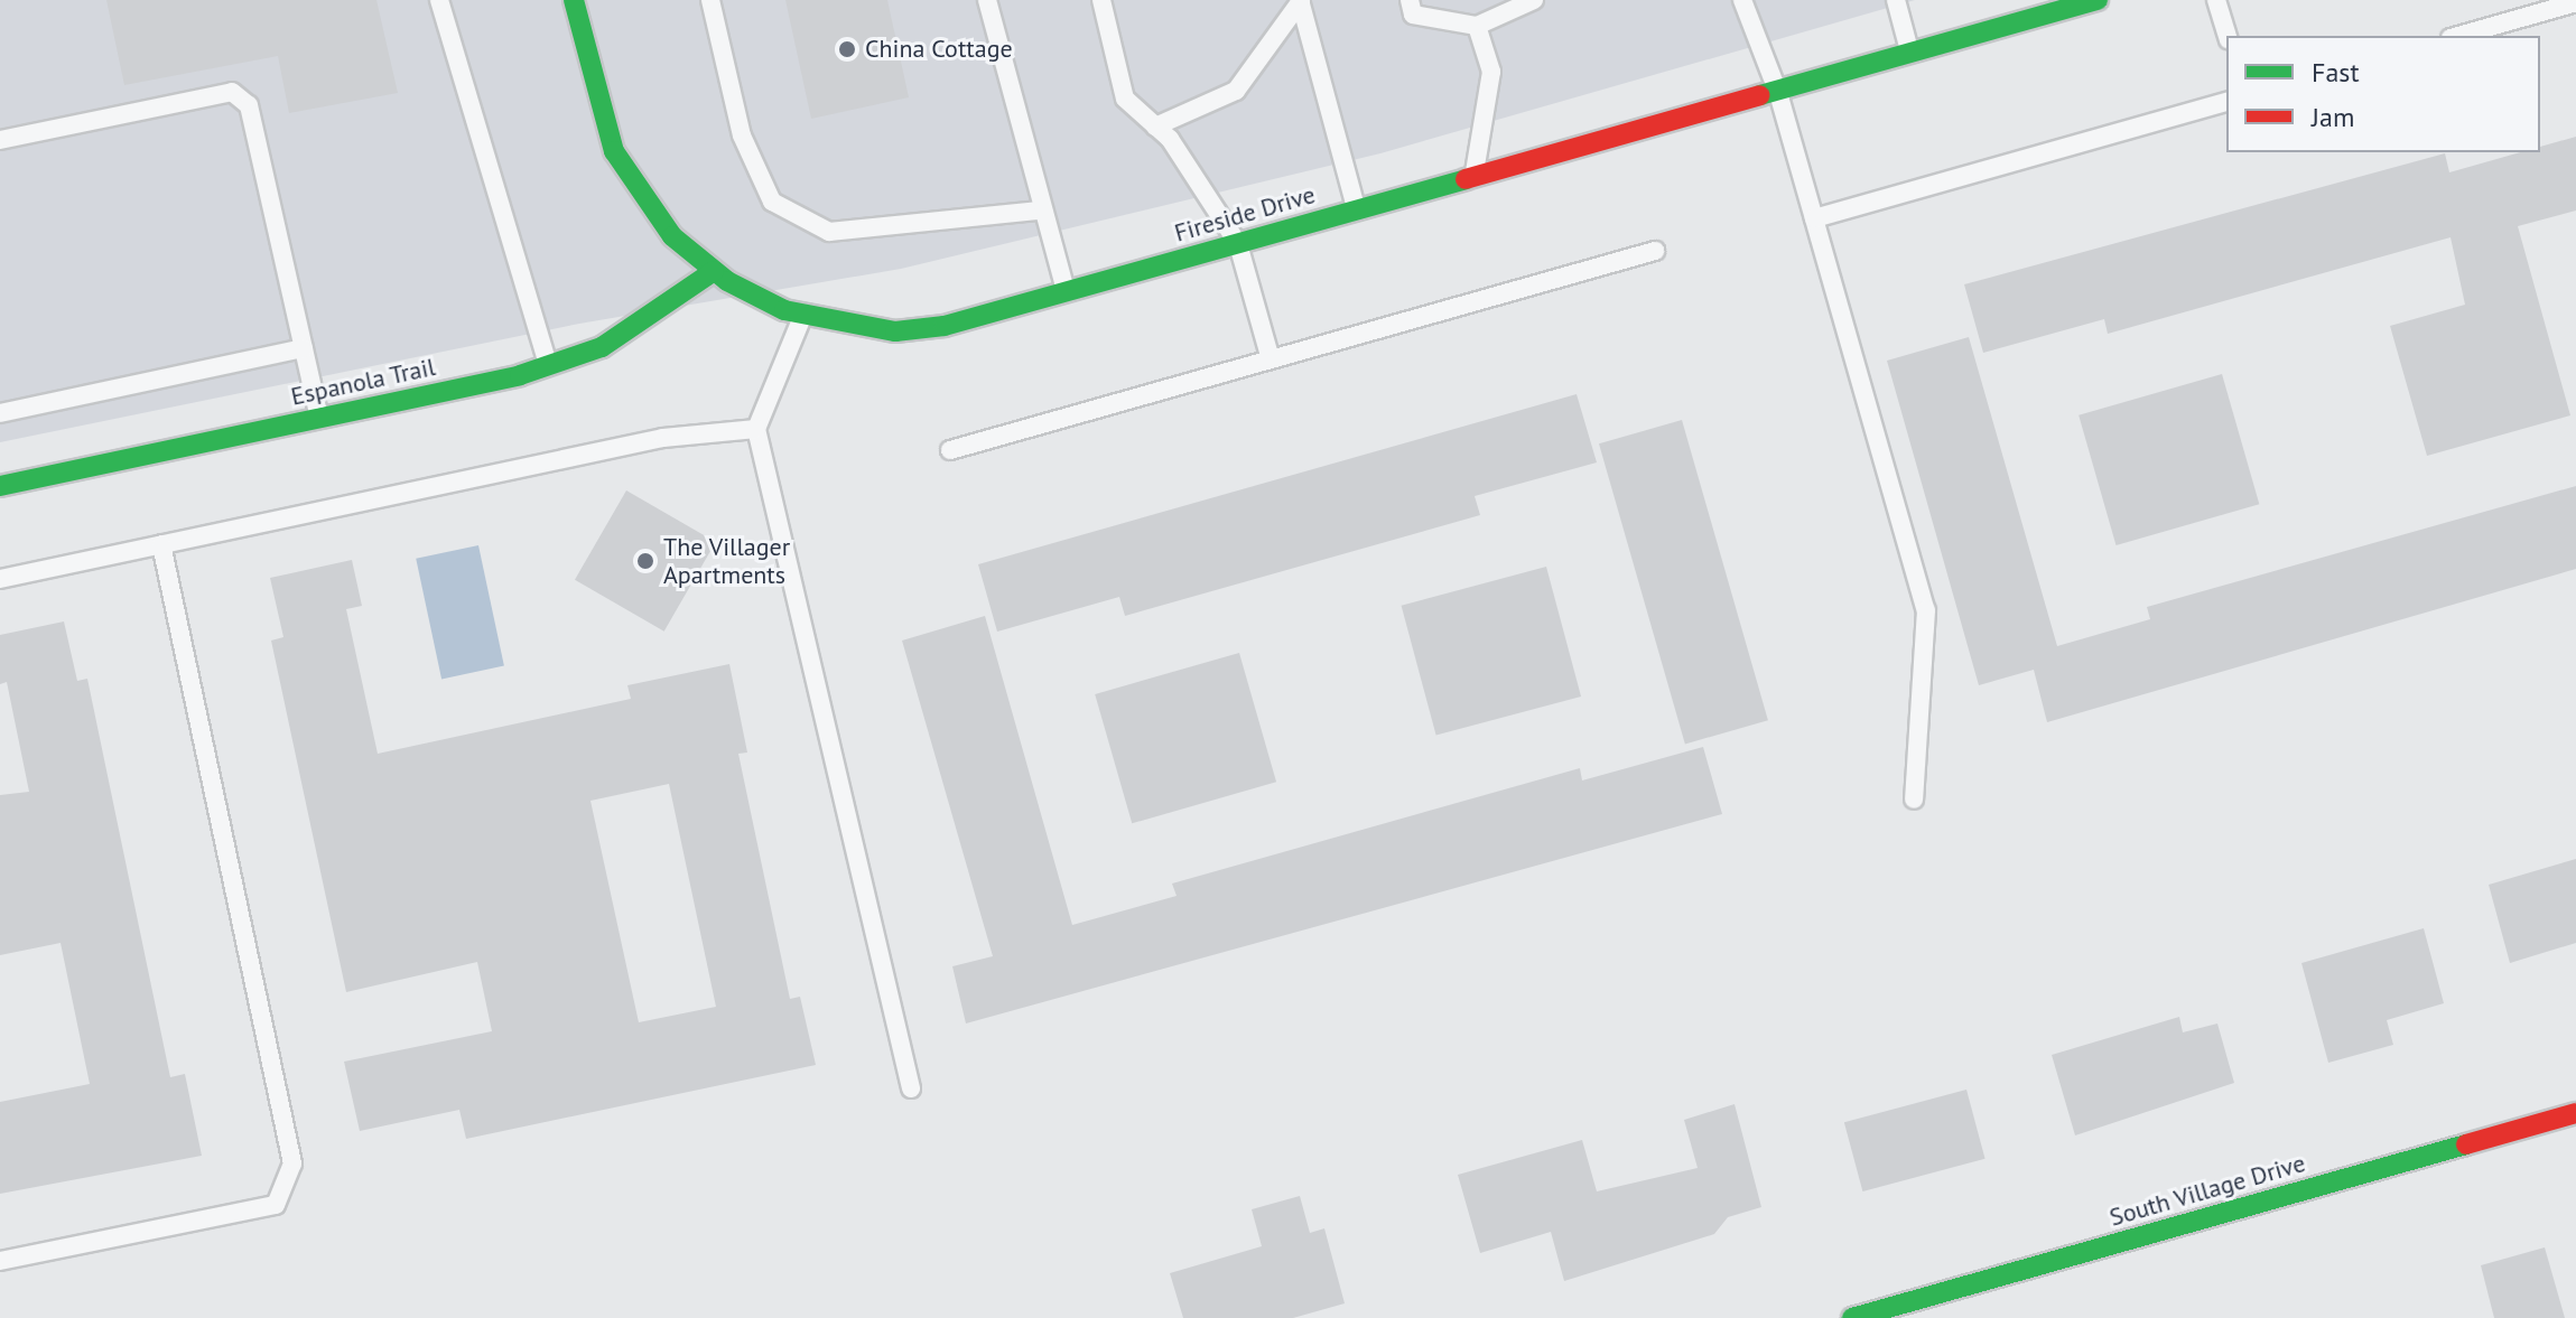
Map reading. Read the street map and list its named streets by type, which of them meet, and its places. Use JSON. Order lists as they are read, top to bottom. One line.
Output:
{"streets":{"street":["Fireside Drive","Espanola Trail","South Village Drive"]},"crossings":[["Fireside Drive","Espanola Trail"]],"places":["China Cottage","The Villager Apartments"],"legend":["Fast","Jam"]}
